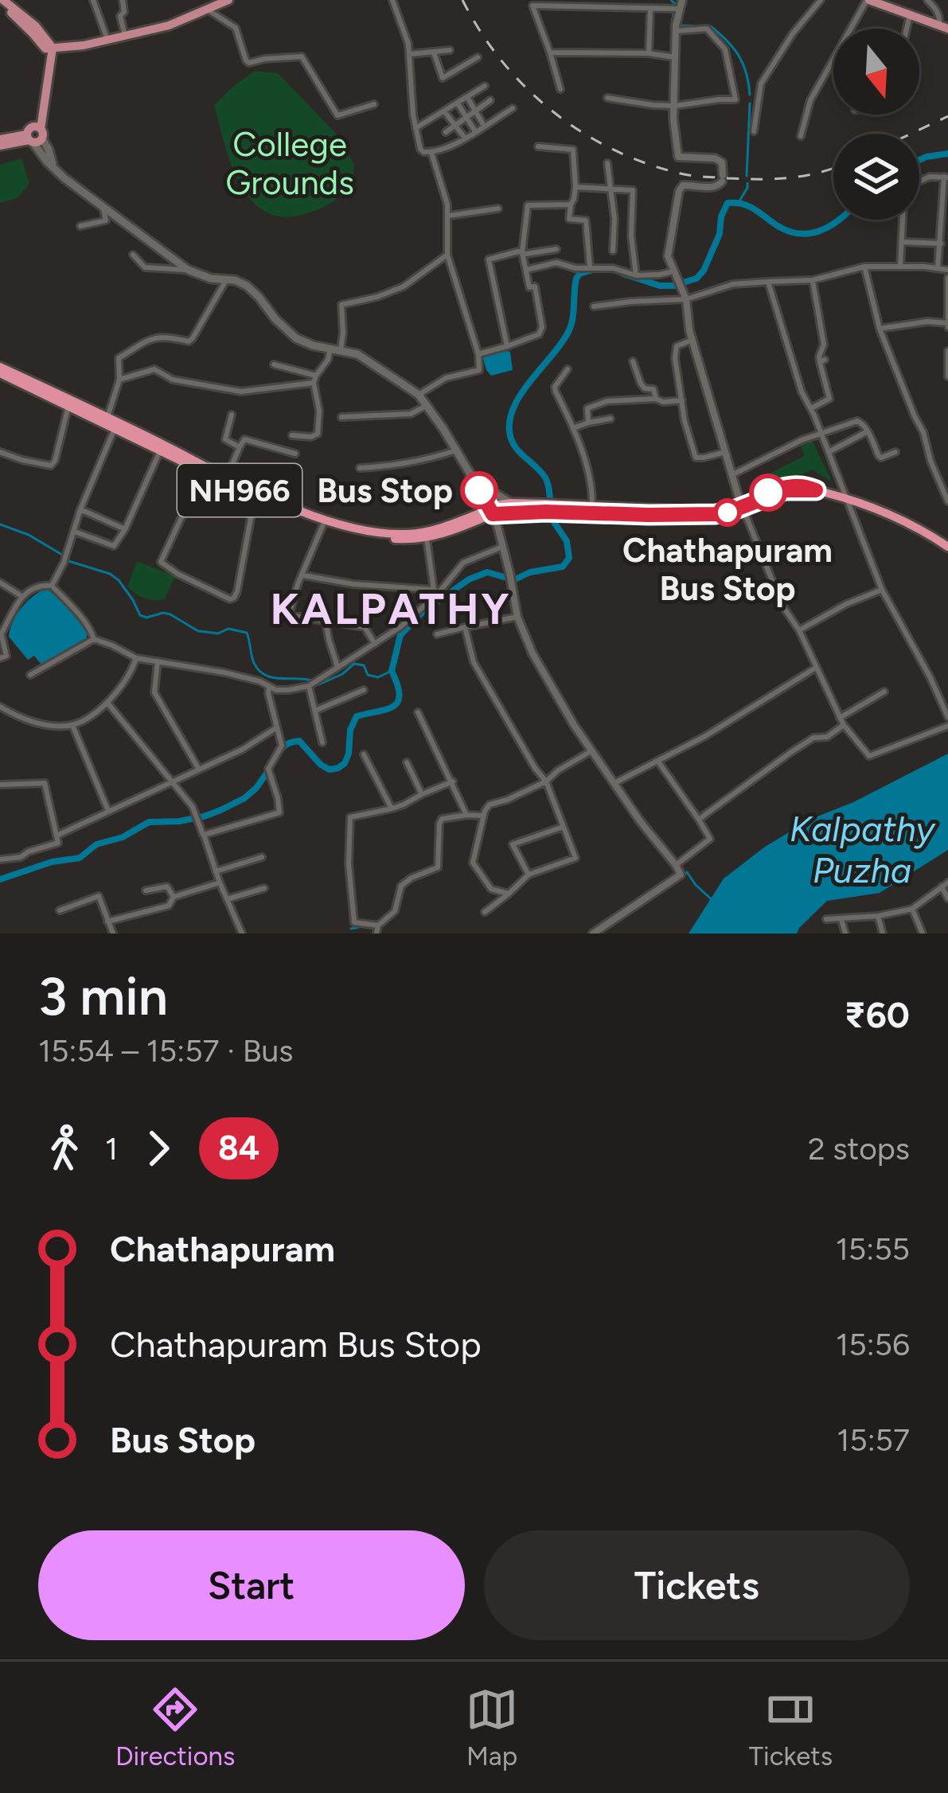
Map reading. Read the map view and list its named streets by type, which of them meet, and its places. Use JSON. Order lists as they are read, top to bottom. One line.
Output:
{"streets":{"highway":["NH966"]},"districts":["KALPATHY"],"water":["Kalpathy Puzha"],"parks":["College Grounds"],"places":["Bus Stop","Chathapuram Bus Stop"],"lines":["bus line 84"],"north":"bottom","page":{"heading":["3 min","15:54 – 15:57 · Bus","₹60"],"legs":["1","84","2 stops"],"list":[{"name":"Chathapuram","value":"15:55"},{"name":"Chathapuram Bus Stop","value":"15:56"},{"name":"Bus Stop","value":"15:57"}],"buttons":["Start","Tickets"],"tabs":["Directions","Map","Tickets"]}}
